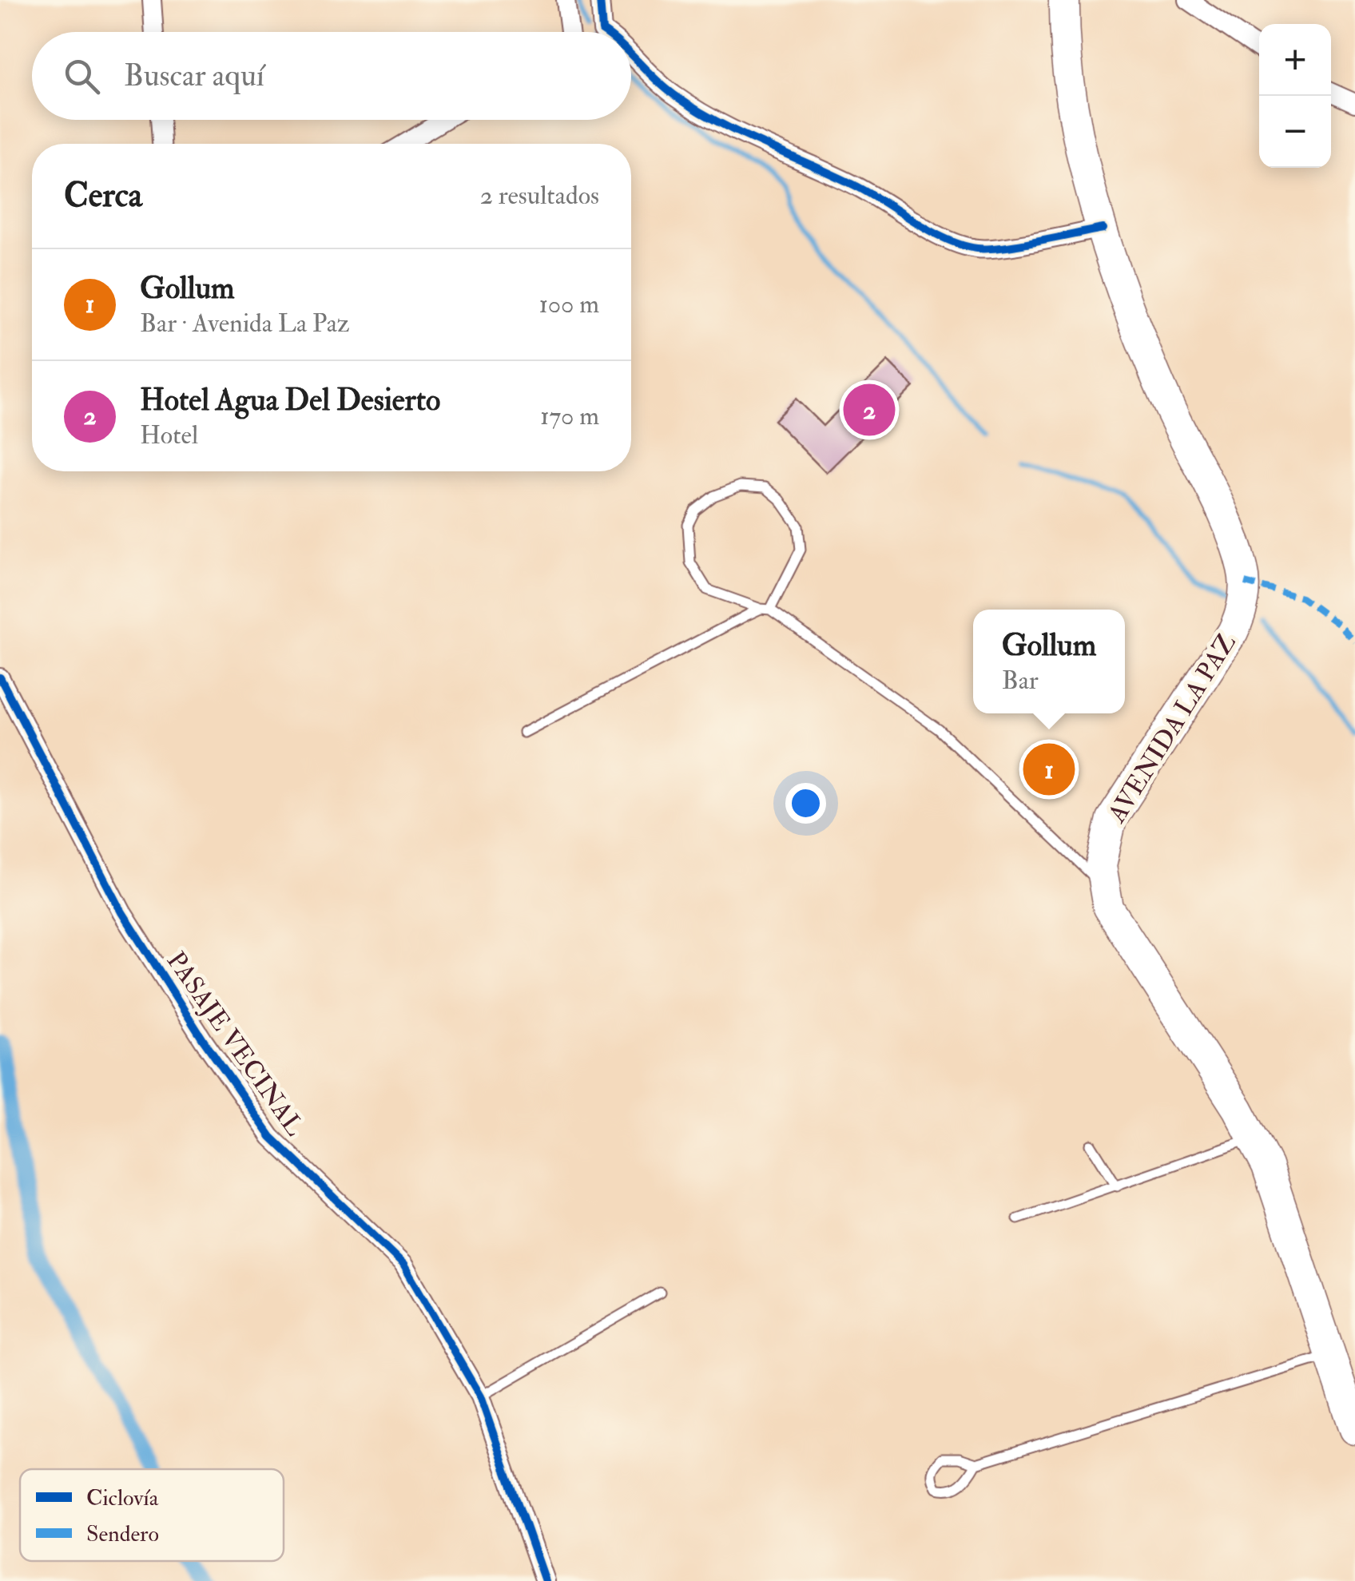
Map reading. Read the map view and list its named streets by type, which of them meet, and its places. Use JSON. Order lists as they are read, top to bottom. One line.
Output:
{"streets":{"main road":["AVENIDA LA PAZ"],"street":["PASAJE VECINAL"]},"legend":["Ciclovía","Sendero"],"page":{"map_buttons":["+","−"],"search":"Buscar aquí","heading":["Cerca","2 resultados"],"list":[{"mark":"1","name":"Gollum","note":"Bar · Avenida La Paz","value":"100 m"},{"mark":"2","name":"Hotel Agua Del Desierto","note":"Hotel","value":"170 m"}],"pins":["2","1"],"popup":["Gollum","Bar"]}}
